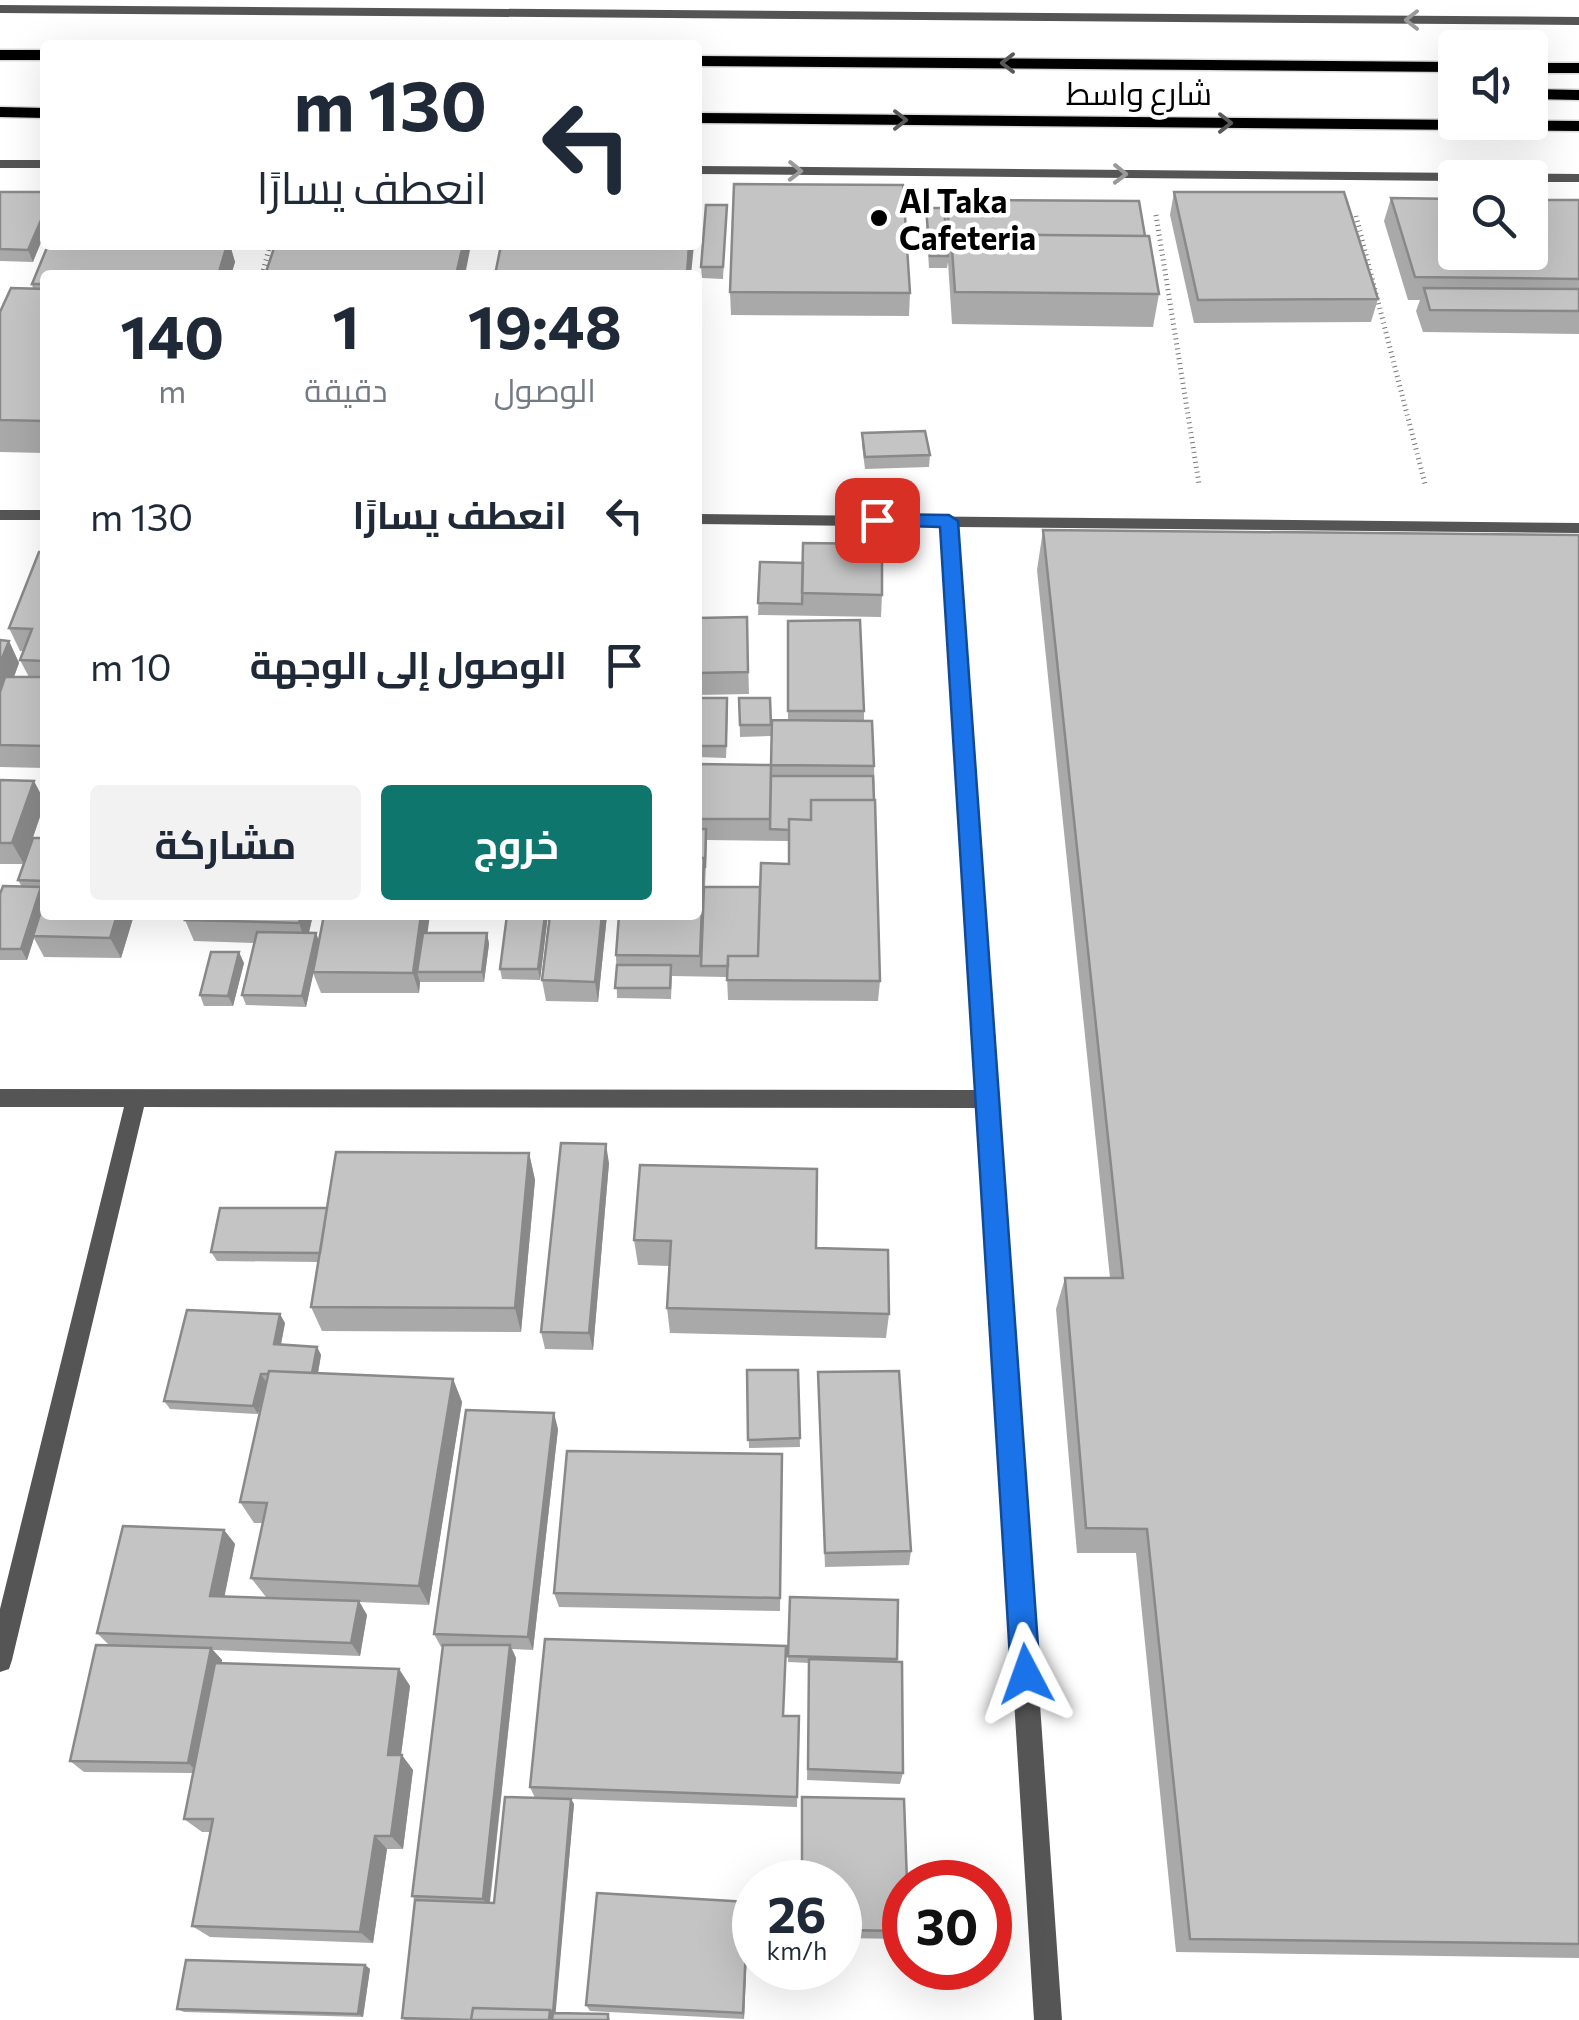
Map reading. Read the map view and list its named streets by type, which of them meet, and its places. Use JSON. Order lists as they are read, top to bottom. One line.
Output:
{"streets":{"main road":["شارع واسط"]},"places":["Al Taka Cafeteria"],"page":{"turn":["130 m","انعطف يسارًا"],"eta":["19:48","الوصول","1","دقيقة","140","m"],"list":[{"name":"انعطف يسارًا","value":"130 m"},{"name":"الوصول إلى الوجهة","value":"10 m"}],"buttons":["خروج","مشاركة"],"speed":"26 km/h","limit":"30"}}
